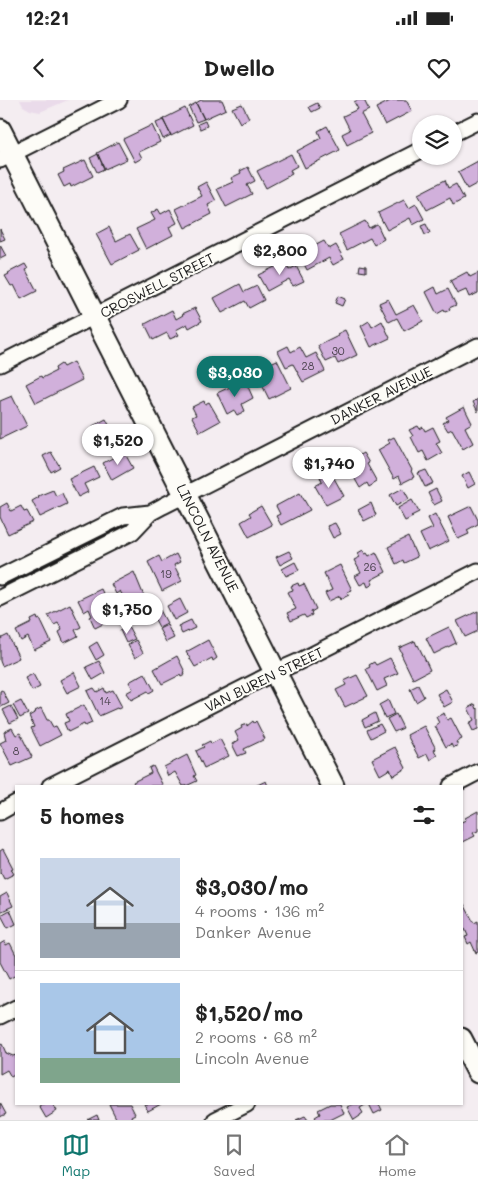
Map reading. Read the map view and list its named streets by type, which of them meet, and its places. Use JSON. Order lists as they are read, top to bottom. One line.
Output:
{"streets":{"street":["CROSWELL STREET","DANKER AVENUE","LINCOLN AVENUE","VAN BUREN STREET"]},"crossings":[["CROSWELL STREET","LINCOLN AVENUE"],["DANKER AVENUE","LINCOLN AVENUE"],["LINCOLN AVENUE","VAN BUREN STREET"]],"house_numbers":["30","28","26","19","14","8"],"page":{"status":"12:21","header":"Dwello","price":["$2,800","$3,030","$1,520","$1,740","$1,750"],"heading":"5 homes","list":[{"name":"$3,030/mo","note":"4 rooms · 136 m² · Danker Avenue"},{"name":"$1,520/mo","note":"2 rooms · 68 m² · Lincoln Avenue"}],"tabs":["Map","Saved","Home"]}}
